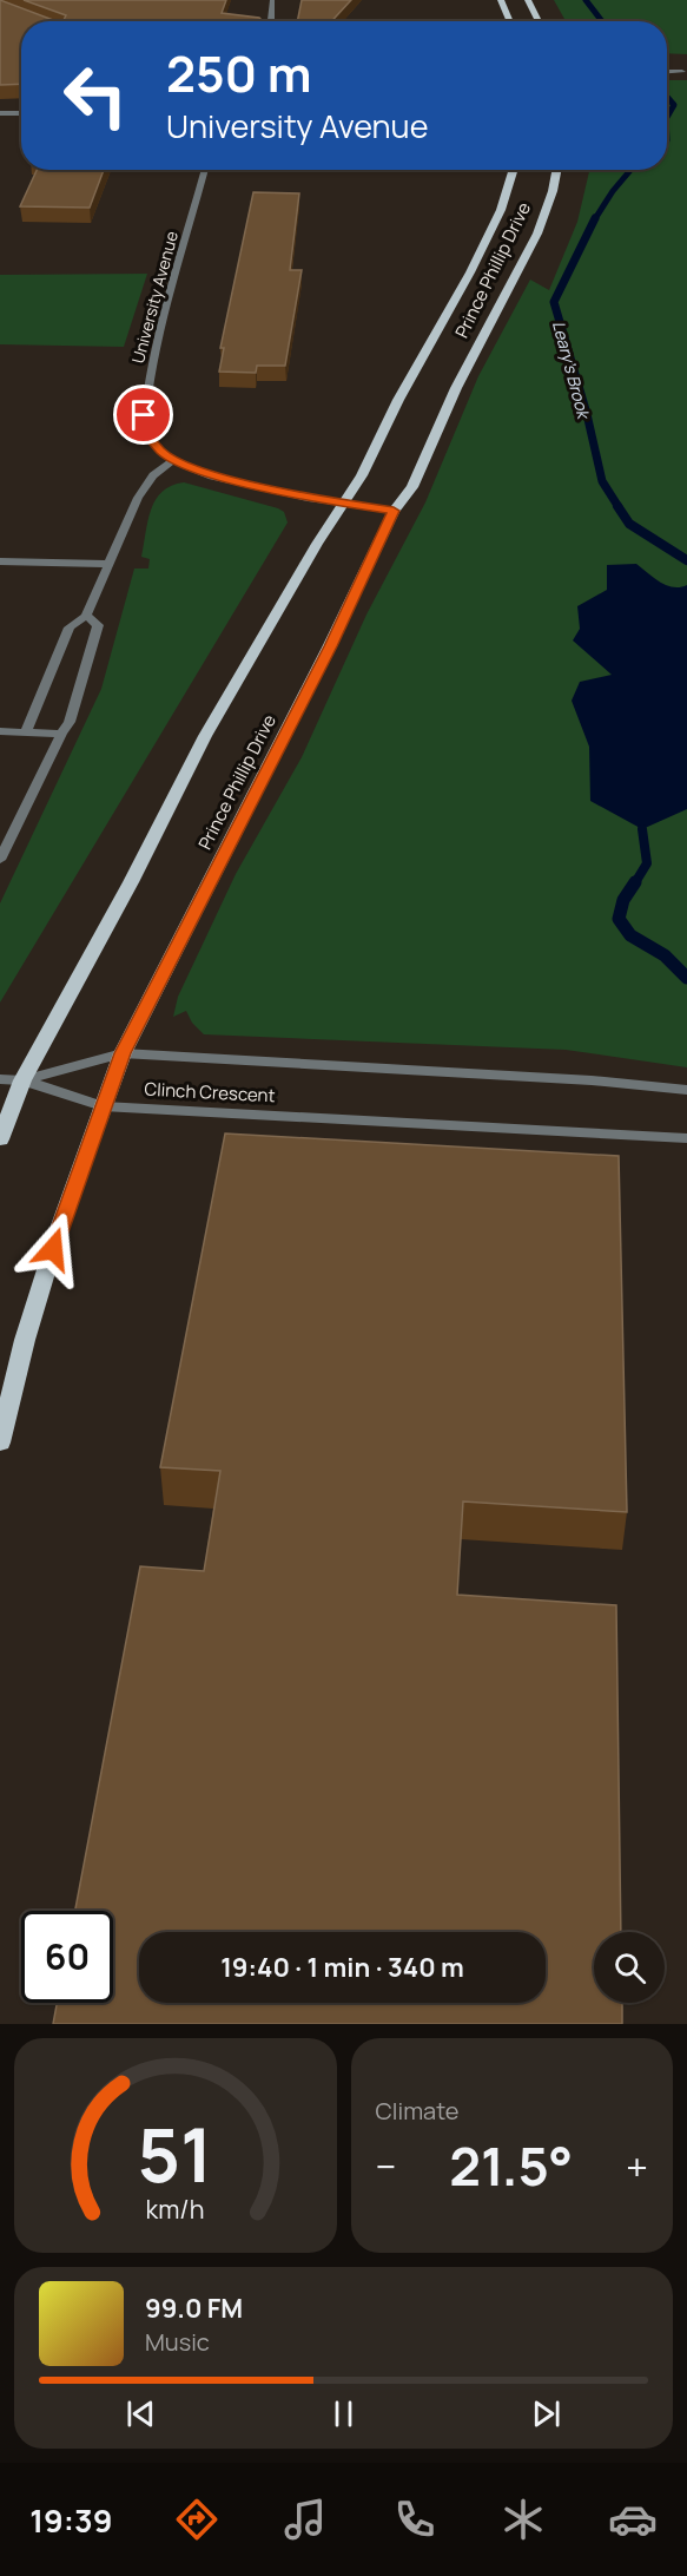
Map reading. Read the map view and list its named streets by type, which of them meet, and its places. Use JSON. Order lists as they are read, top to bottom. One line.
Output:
{"streets":{"main road":["Prince Phillip Drive"],"street":["University Avenue","Clinch Crescent"]},"crossings":[["Prince Phillip Drive","University Avenue"],["Prince Phillip Drive","Clinch Crescent"]],"water":["Leary's Brook"],"page":{"turn":["250 m","University Avenue"],"limit":"60","trip":"19:40 · 1 min · 340 m","tile":"Climate","heat":["−","21.5°","+"],"song":["99.0 FM","Music"],"tabs":"19:39","gauge":["51","km/h"]}}
